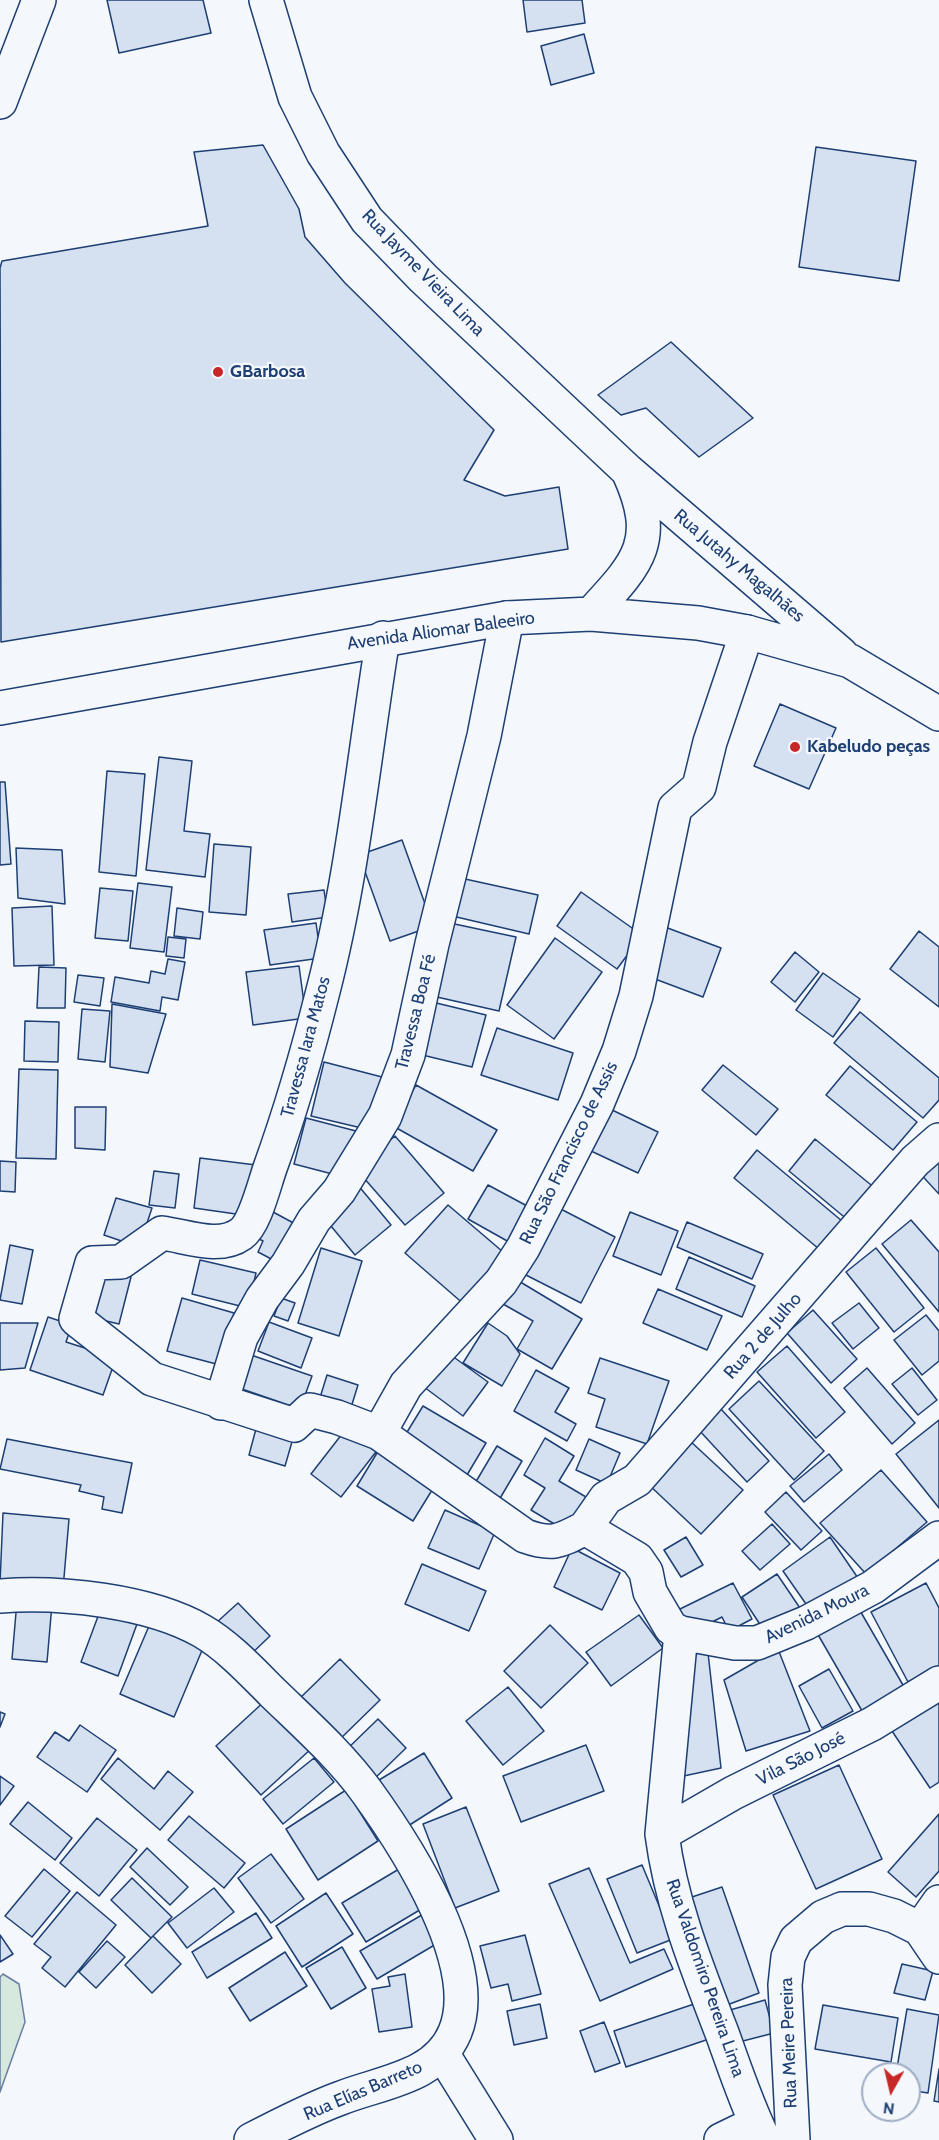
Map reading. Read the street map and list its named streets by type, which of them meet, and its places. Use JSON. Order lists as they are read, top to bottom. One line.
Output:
{"streets":{"street":["Rua Jayme Vieira Lima","Rua Jutahy Magalhães","Avenida Aliomar Baleeiro","Travessa Boa Fé","Travessa Iara Matos","Rua São Francisco de Assis","Rua 2 de Julho","Avenida Moura","Vila São José","Rua Valdomiro Pereira Lima","Rua Meire Pereira","Rua Elías Barreto"]},"crossings":[["Rua Jayme Vieira Lima","Rua Jutahy Magalhães"],["Rua Jutahy Magalhães","Avenida Aliomar Baleeiro"],["Avenida Aliomar Baleeiro","Travessa Boa Fé"],["Avenida Aliomar Baleeiro","Travessa Iara Matos"],["Avenida Aliomar Baleeiro","Rua São Francisco de Assis"],["Travessa Boa Fé","Travessa Iara Matos"],["Avenida Moura","Rua Valdomiro Pereira Lima"],["Vila São José","Rua Valdomiro Pereira Lima"]],"places":["GBarbosa","Kabeludo peças"],"north":"bottom"}
